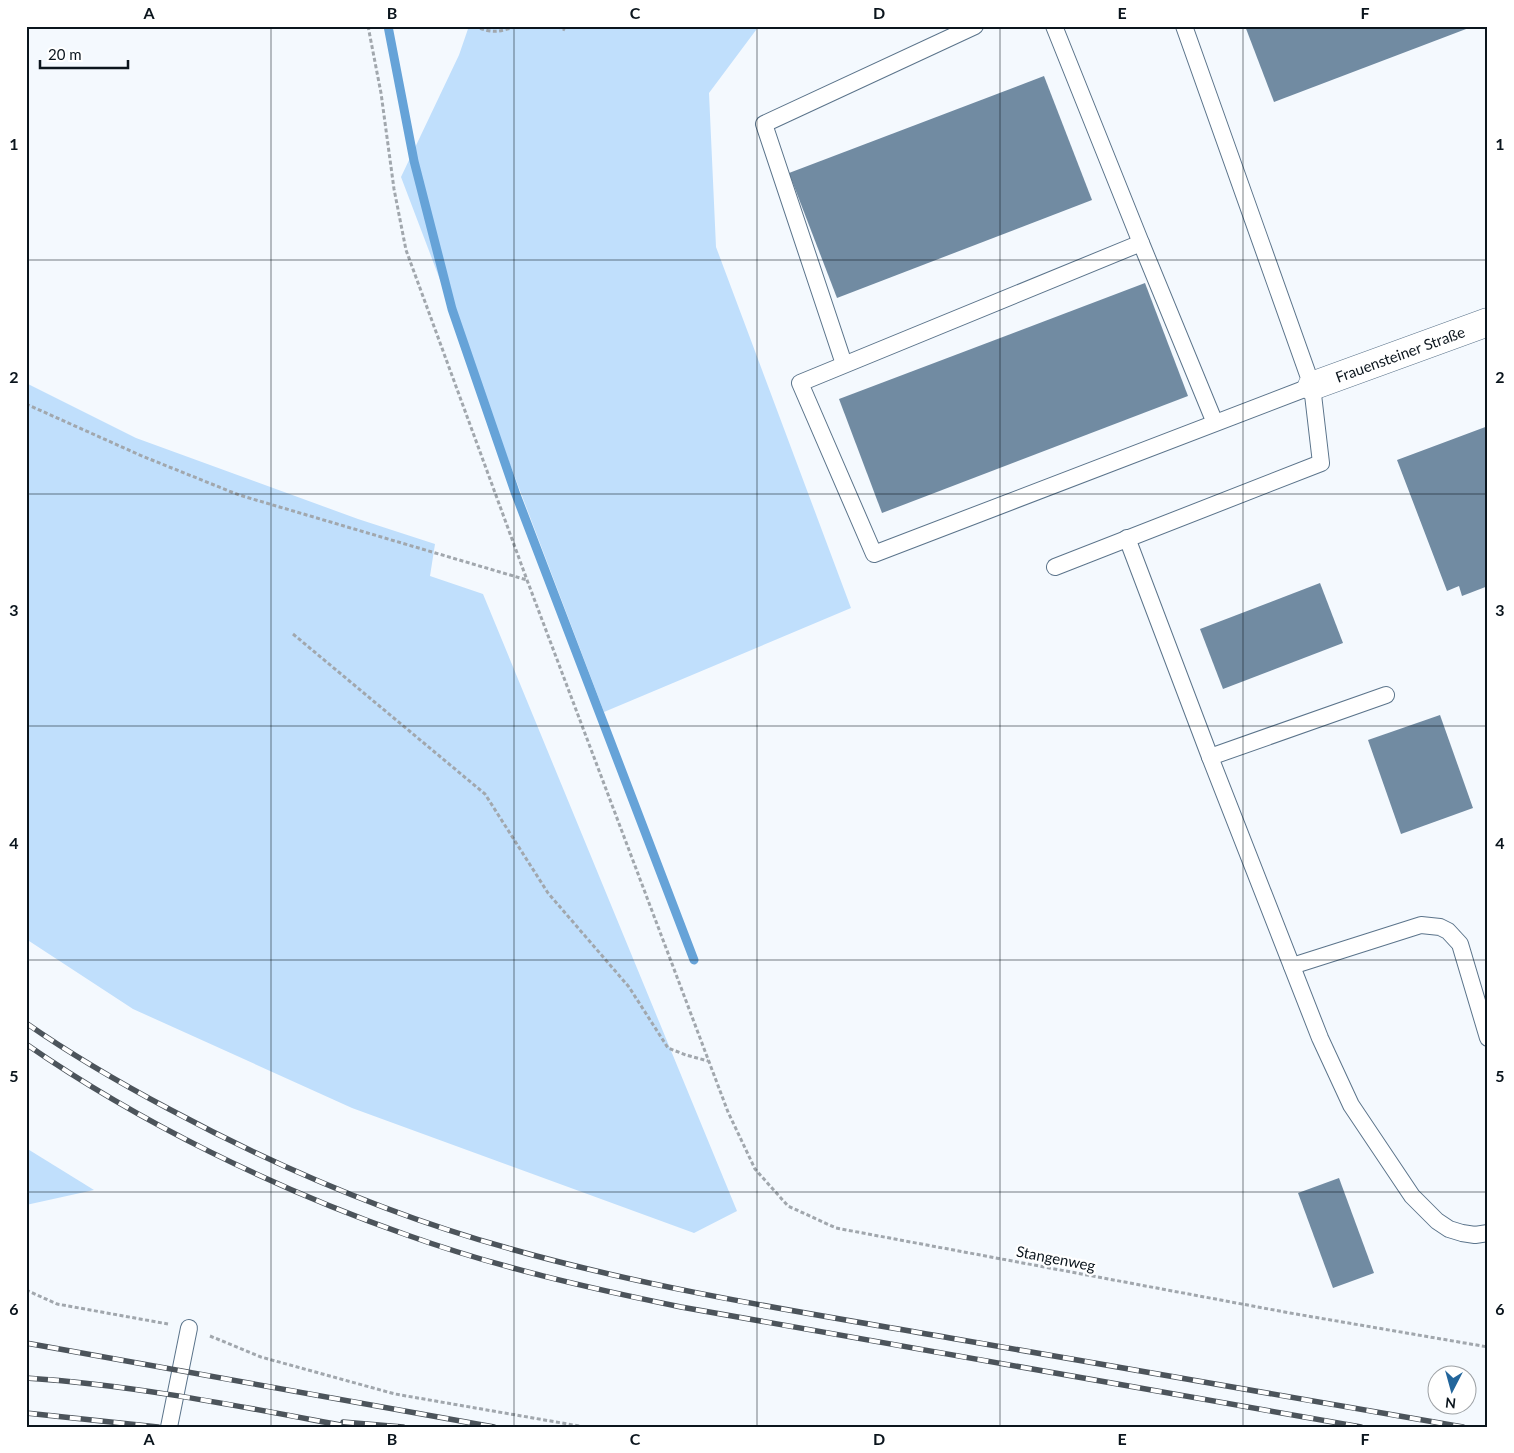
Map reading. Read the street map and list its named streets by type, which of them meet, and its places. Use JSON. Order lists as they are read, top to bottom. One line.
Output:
{"streets":{"street":["Frauensteiner Straße"],"path":["Stangenweg"]},"scale_bar":"20 m","north":"bottom","grid":{"columns":["A","B","C","D","E","F"],"rows":["1","2","3","4","5","6"]}}
